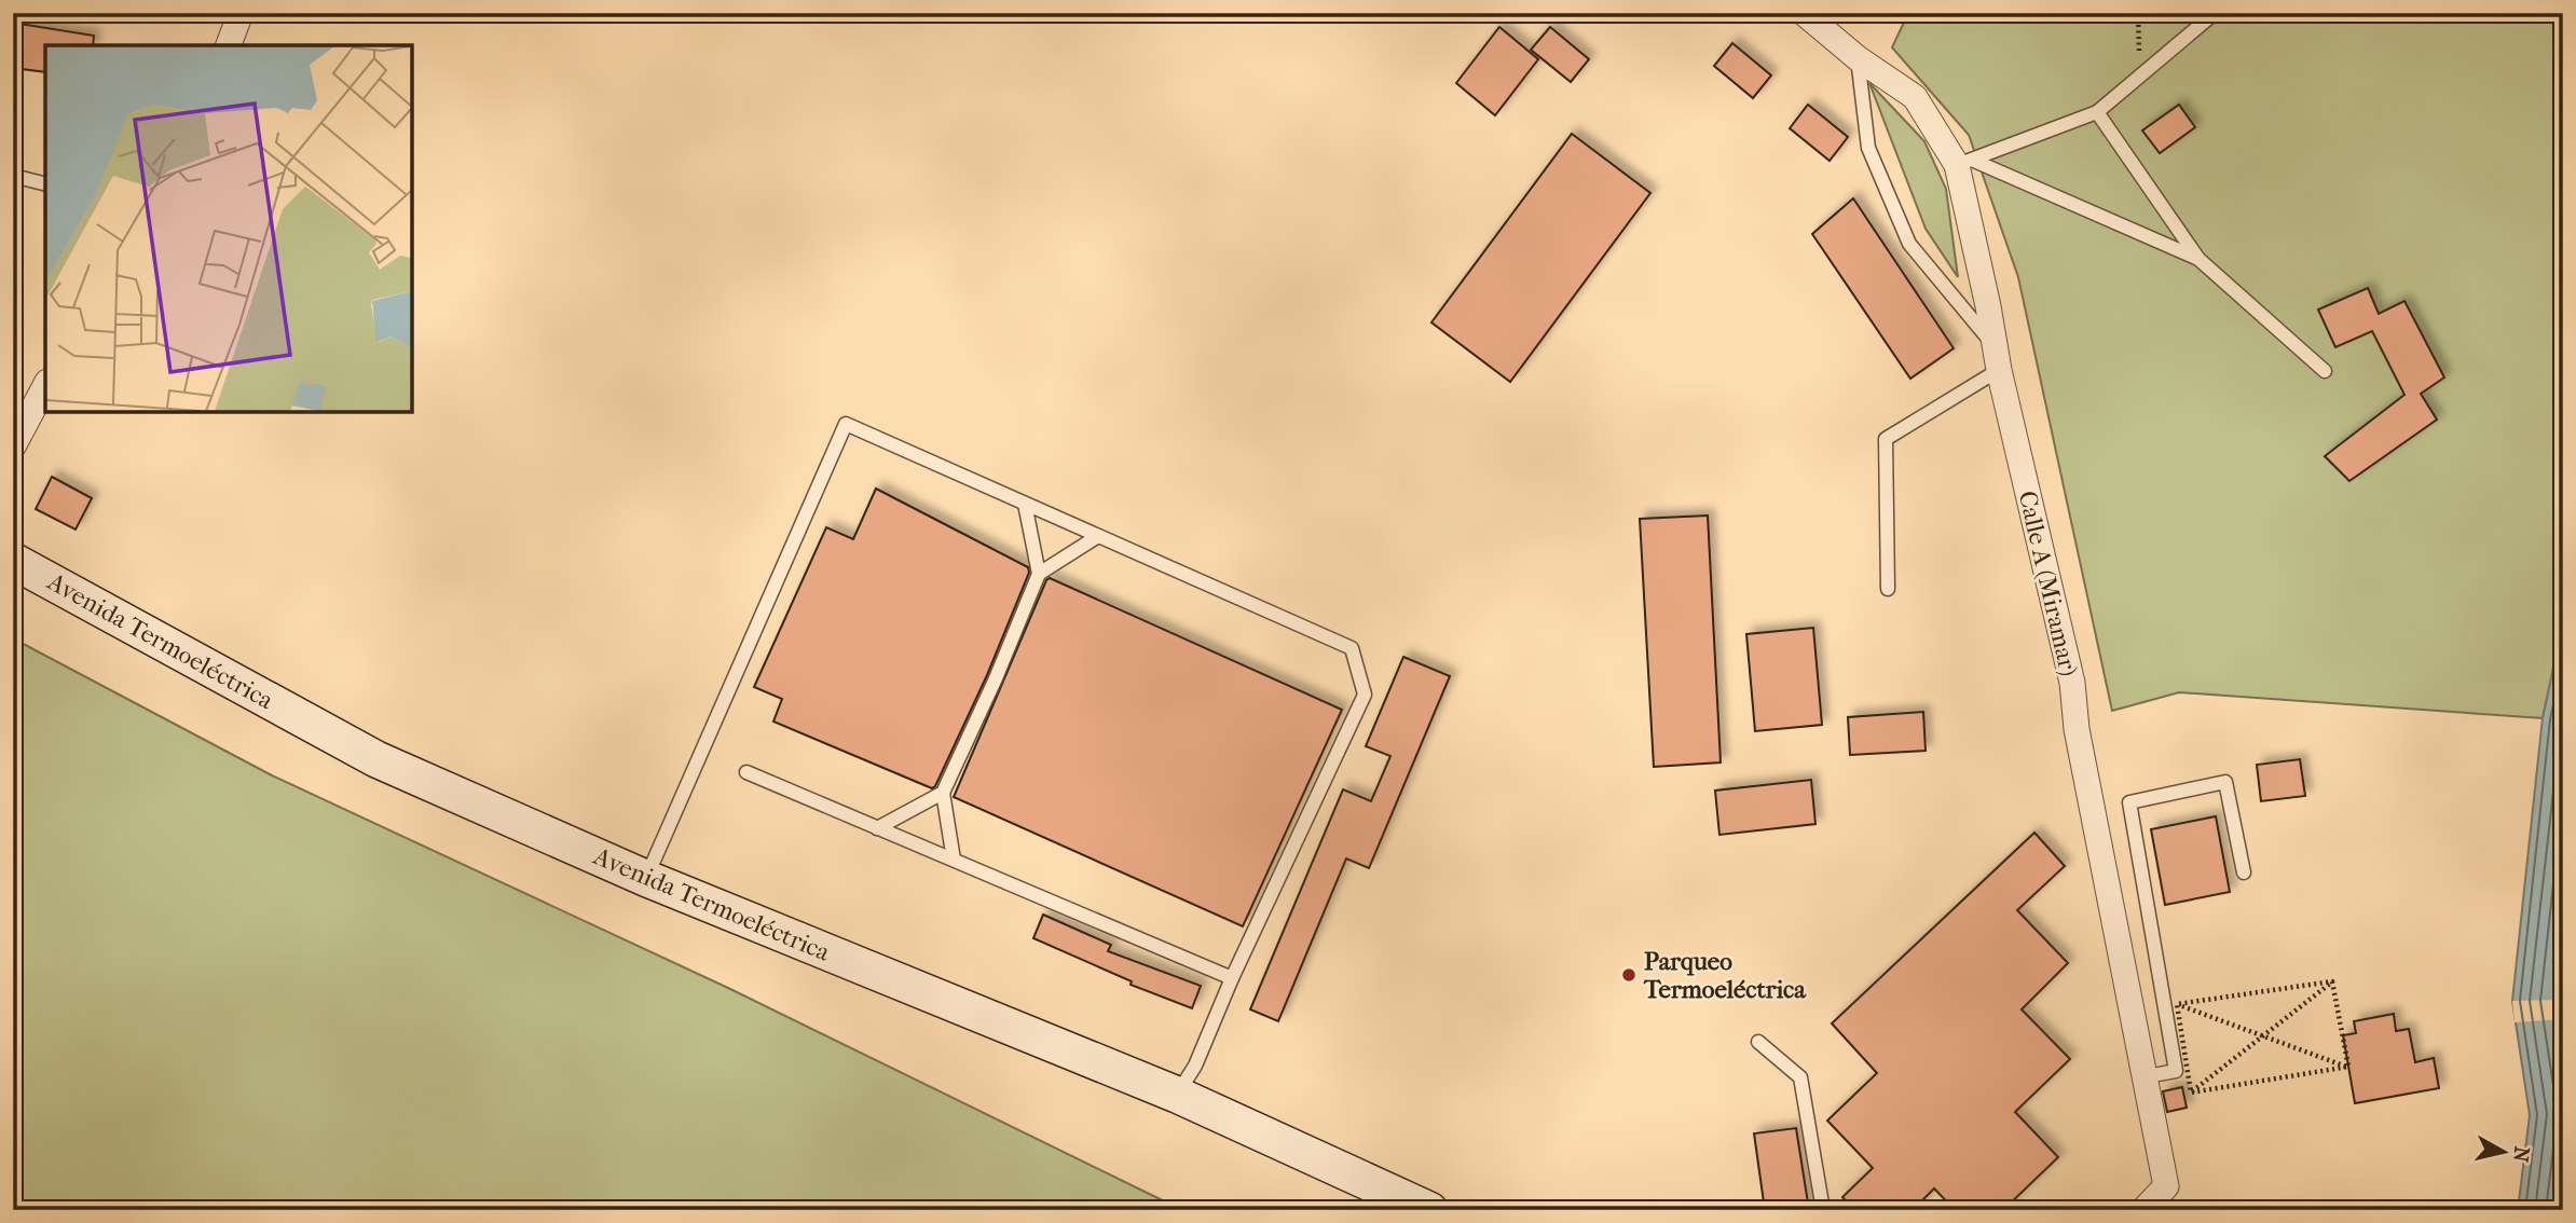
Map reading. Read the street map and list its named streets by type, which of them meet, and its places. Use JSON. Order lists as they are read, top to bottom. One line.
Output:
{"streets":{"main road":["Avenida Termoeléctrica"],"street":["Calle A (Miramar)"]},"places":["Parqueo Termoeléctrica"],"north":"right"}
